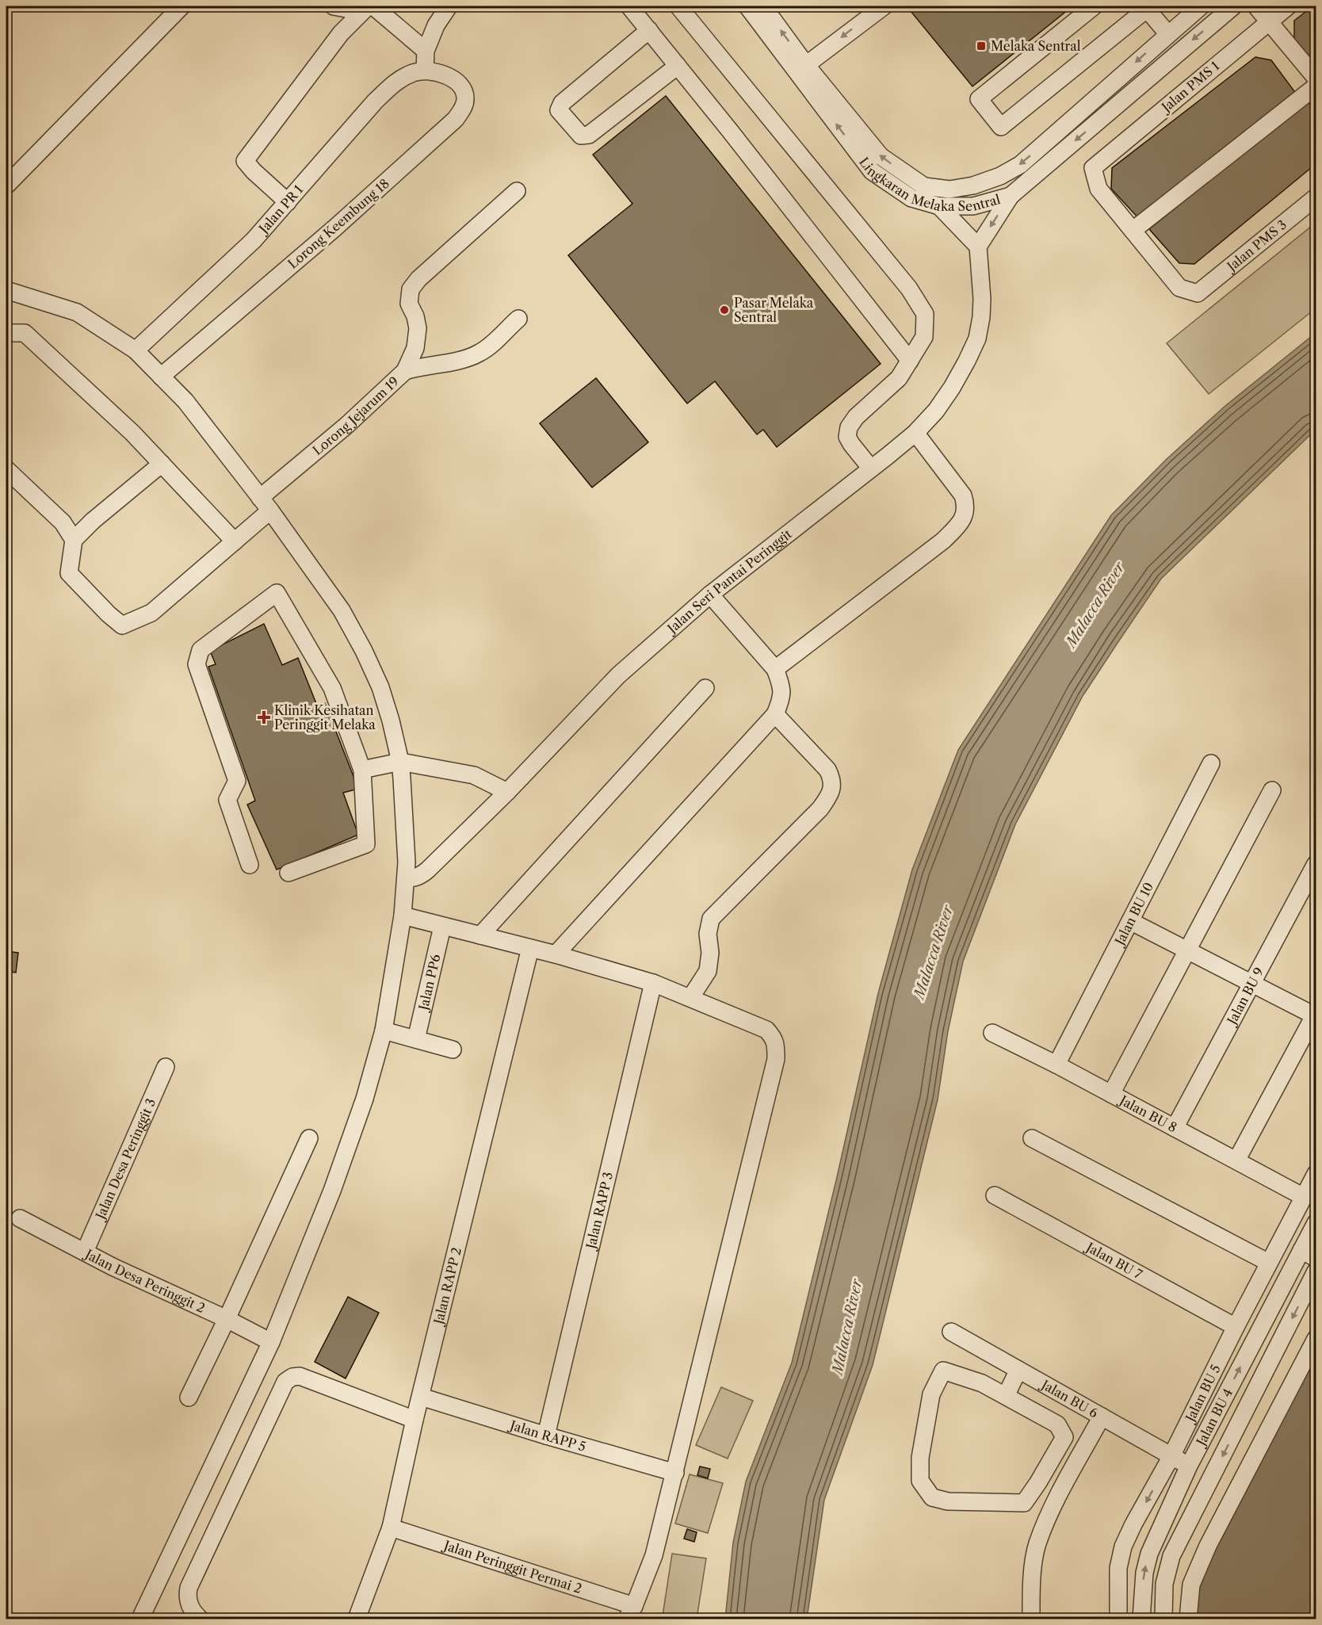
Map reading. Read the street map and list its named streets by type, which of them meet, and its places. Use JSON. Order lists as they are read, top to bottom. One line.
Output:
{"streets":{"street":["Jalan PMS 1","Lingkaran Melaka Sentral","Jalan PR 1","Lorong Keembung 18","Jalan PMS 3","Lorong Jejarum 19","Jalan Seri Pantai Peringgit","Jalan BU 10","Jalan PP6","Jalan BU 9","Jalan BU 8","Jalan Desa Peringgit 3","Jalan RAPP 3","Jalan BU 7","Jalan Desa Peringgit 2","Jalan RAPP 2","Jalan BU 5","Jalan BU 6","Jalan BU 4","Jalan RAPP 5","Jalan Peringgit Permai 2"]},"crossings":[["Jalan PMS 1","Jalan PMS 3"],["Jalan PR 1","Lorong Keembung 18"],["Jalan BU 10","Jalan BU 8"],["Jalan BU 9","Jalan BU 8"],["Jalan BU 8","Jalan BU 5"],["Jalan Desa Peringgit 3","Jalan Desa Peringgit 2"],["Jalan RAPP 3","Jalan RAPP 5"],["Jalan BU 7","Jalan BU 5"],["Jalan RAPP 2","Jalan RAPP 5"],["Jalan RAPP 2","Jalan Peringgit Permai 2"],["Jalan BU 5","Jalan BU 6"],["Jalan BU 6","Jalan BU 4"]],"water":["Malacca River"],"places":{"transit":["Melaka Sentral"],"other":["Pasar Melaka Sentral"],"health":["Klinik Kesihatan Peringgit Melaka"]}}
